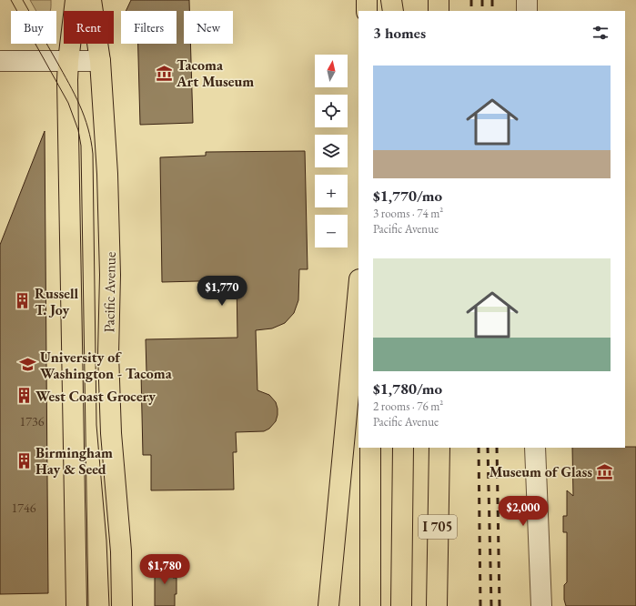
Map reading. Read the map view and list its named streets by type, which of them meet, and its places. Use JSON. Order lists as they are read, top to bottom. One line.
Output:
{"streets":{"main road":["Pacific Avenue","I 705"]},"places":{"museum":["Tacoma Art Museum","Museum of Glass"],"building":["Russell T. Joy","West Coast Grocery","Birmingham Hay & Seed"],"school or university":["University of Washington - Tacoma"]},"house_numbers":["1736","1746"],"north":"top","page":{"chip":["Buy","Rent","Filters","New"],"heading":"3 homes","map_buttons":["+","−"],"list":[{"name":"$1,770/mo","note":"3 rooms · 74 m² · Pacific Avenue"},{"name":"$1,780/mo","note":"2 rooms · 76 m² · Pacific Avenue"}],"price":["$1,770","$2,000","$1,780"]}}
